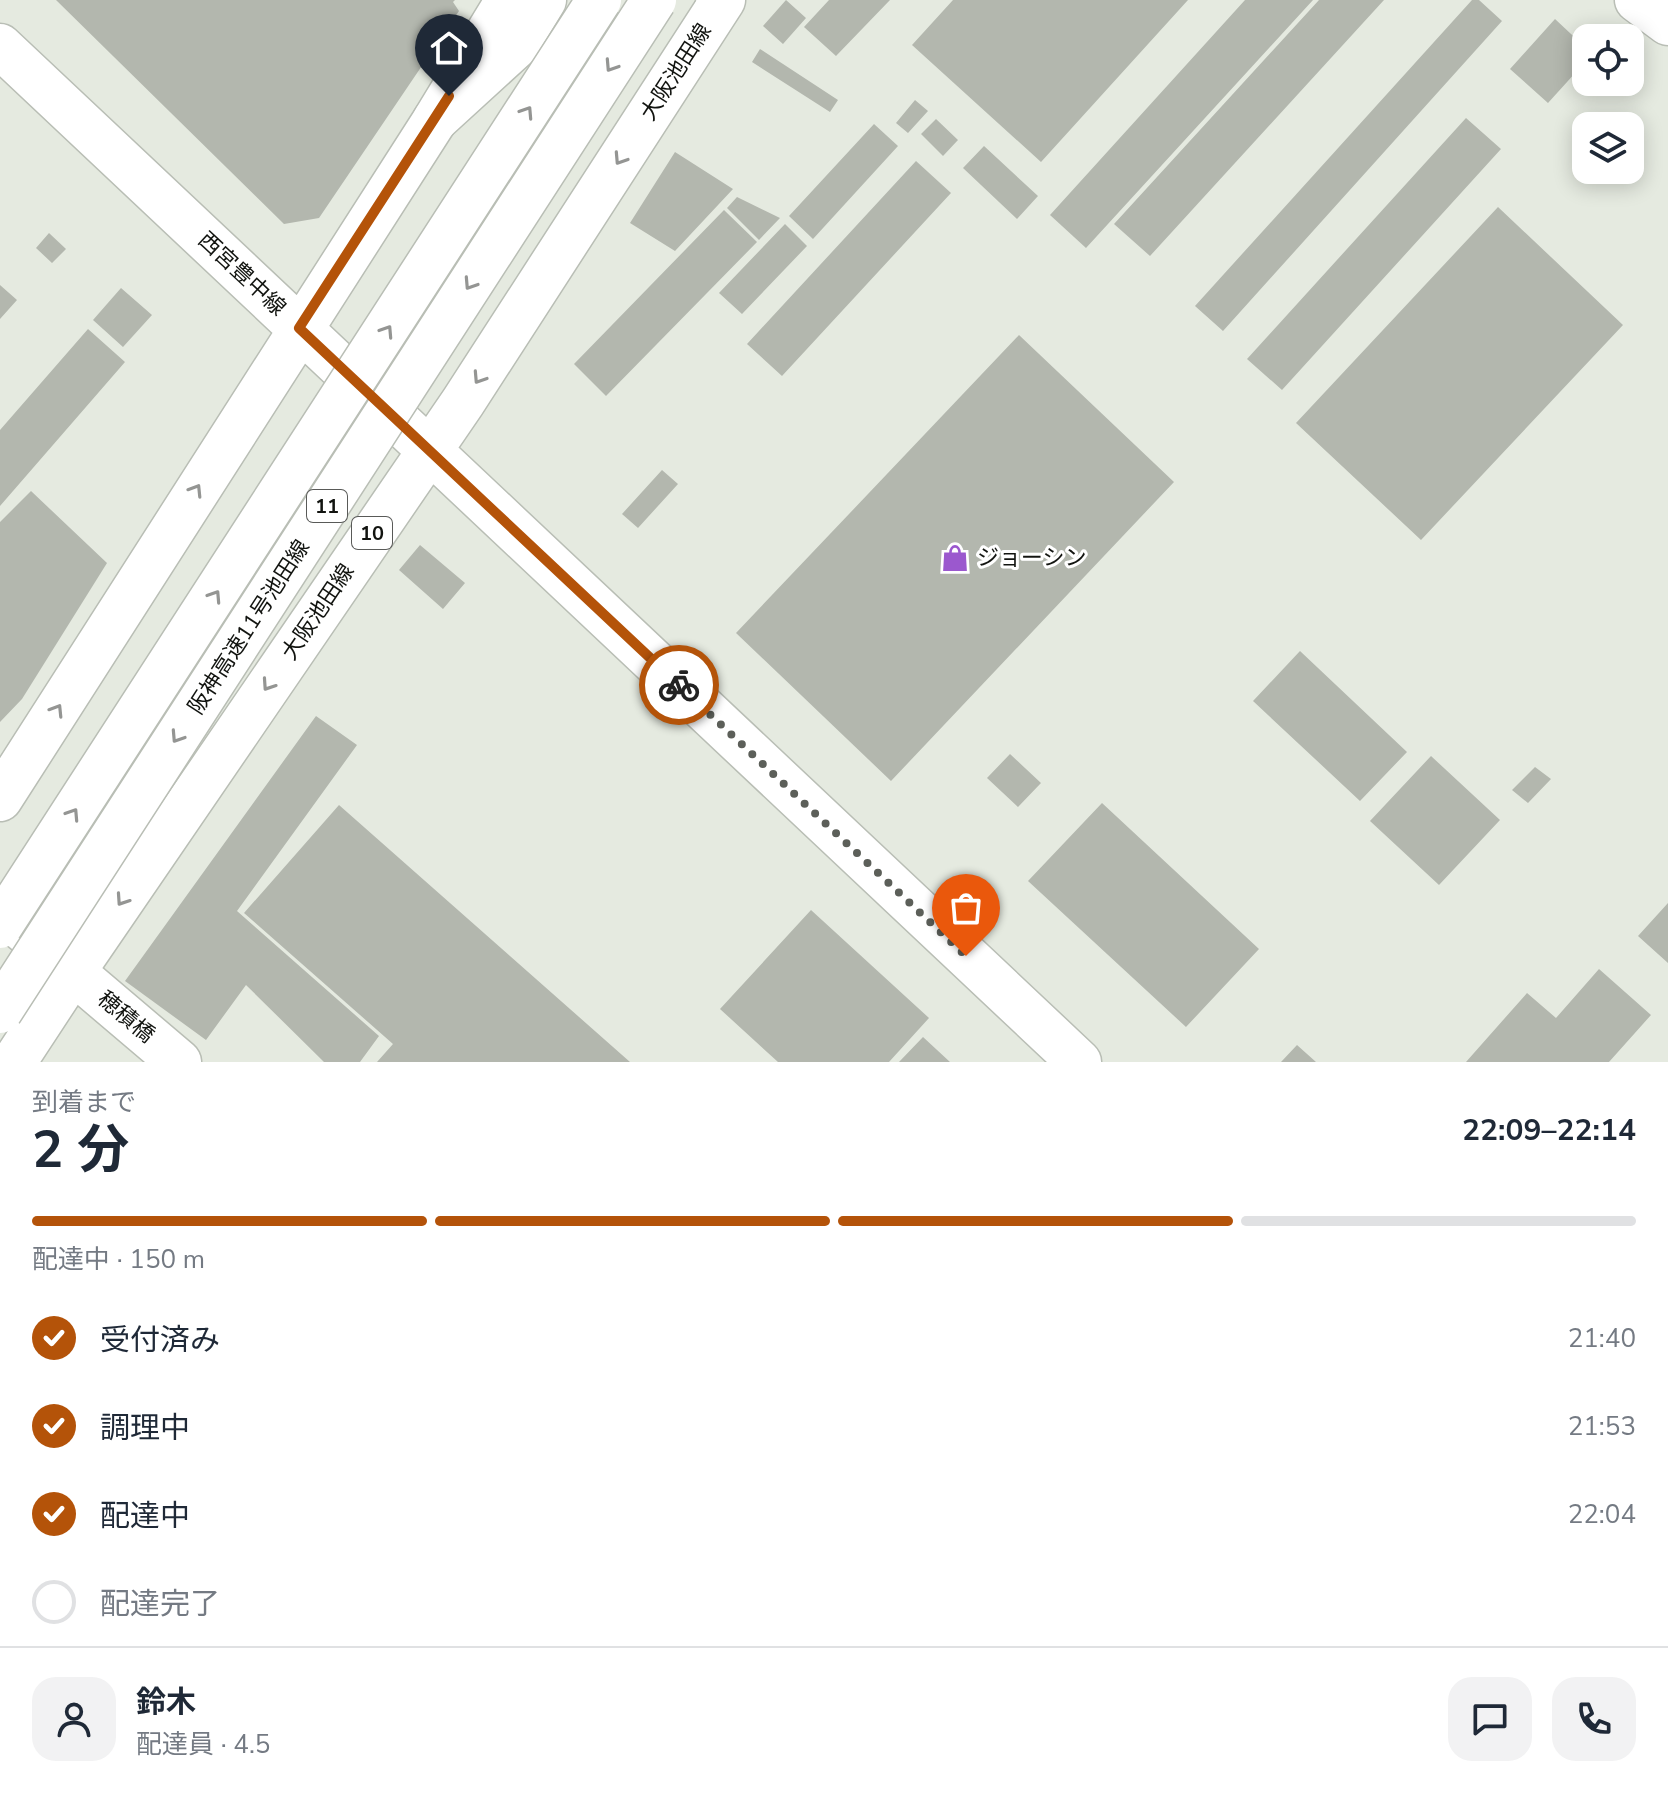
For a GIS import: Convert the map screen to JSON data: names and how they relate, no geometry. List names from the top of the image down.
{
  "streets": {
    "main road": [
      "大阪池田線",
      "西宮豊中線",
      "11",
      "10",
      "阪神高速11号池田線",
      "穂積橋"
    ]
  },
  "crossings": [
    ["大阪池田線", "西宮豊中線"],
    ["大阪池田線", "穂積橋"]
  ],
  "places": {
    "shop": ["ジョーシン"]
  },
  "page": {
    "heading": ["2 分", "到着まで", "22:09–22:14"],
    "panel": ["鈴木", "配達員 · 4.5"],
    "bar": "配達中 · 150 m",
    "list": [
      ["受付済み", "21:40"],
      ["調理中", "21:53"],
      ["配達中", "22:04"],
      "配達完了"
    ]
  }
}
